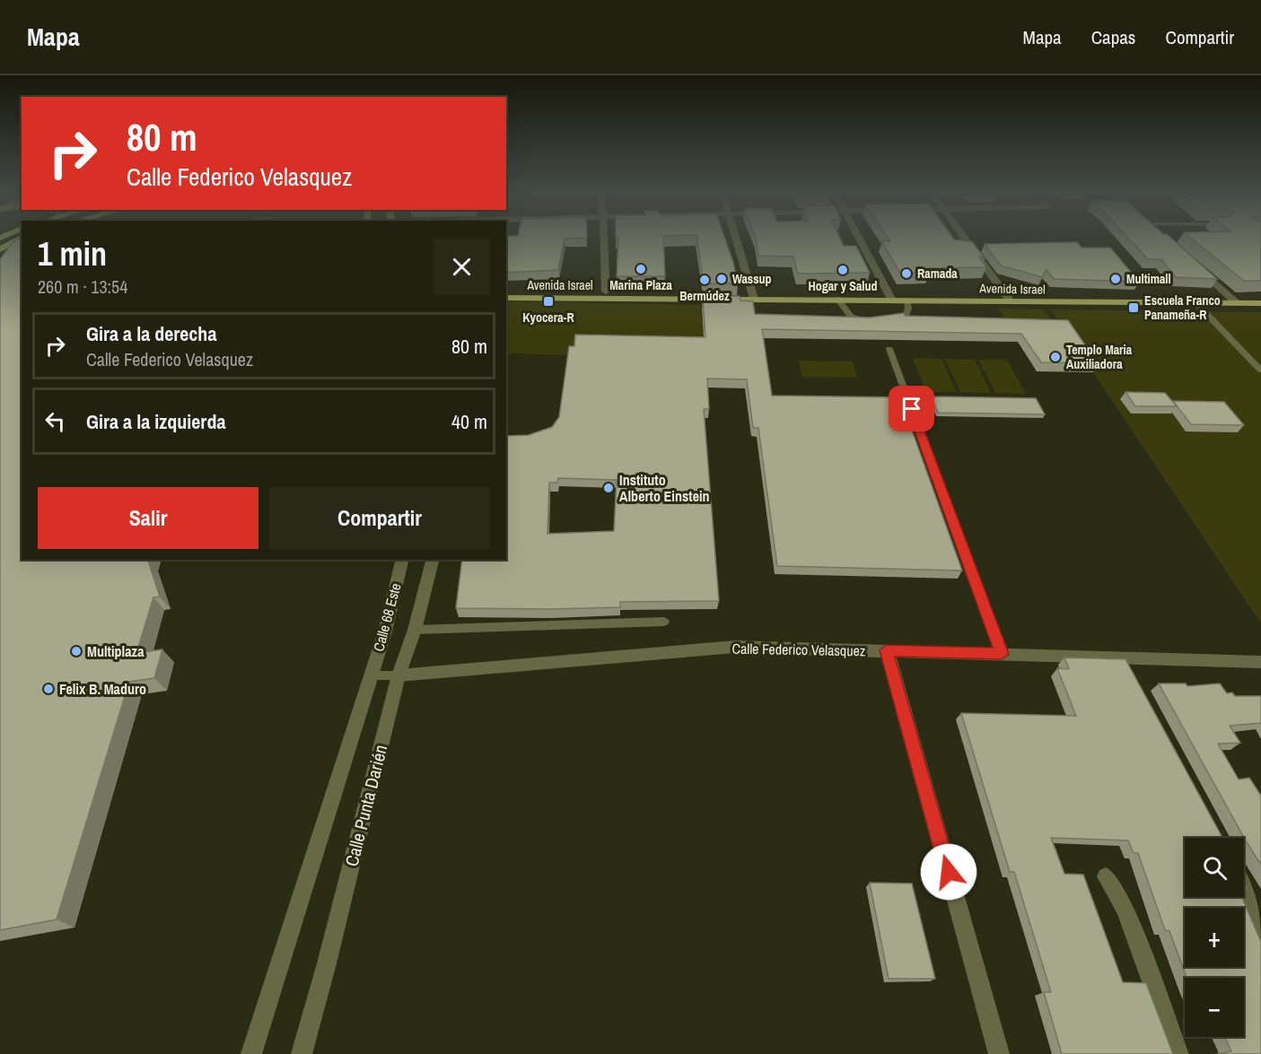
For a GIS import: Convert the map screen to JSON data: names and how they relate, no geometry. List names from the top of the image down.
{
  "streets": {
    "main road": ["Avenida Israel"],
    "street": ["Calle 68 Este", "Calle Federico Velasquez", "Calle Punta Darién"]
  },
  "crossings": [
    ["Calle 68 Este", "Calle Federico Velasquez"],
    ["Calle 68 Este", "Calle Punta Darién"],
    ["Calle Federico Velasquez", "Calle Punta Darién"]
  ],
  "places": {
    "other": [
      "Marina Plaza",
      "Hogar y Salud",
      "Ramada",
      "Wassup",
      "Multimall",
      "Bermúdez",
      "Templo Maria Auxiliadora",
      "Instituto Alberto Einstein",
      "Multiplaza",
      "Felix B. Maduro"
    ],
    "transit": ["Kyocera-R", "Escuela Franco Panameña-R"]
  },
  "page": {
    "header": "Mapa",
    "nav": ["Mapa", "Capas", "Compartir"],
    "turn": ["80 m", "Calle Federico Velasquez"],
    "heading": ["1 min", "260 m · 13:54"],
    "list": [
      {
        "name": "Gira a la derecha",
        "note": "Calle Federico Velasquez",
        "value": "80 m"
      },
      {
        "name": "Gira a la izquierda",
        "value": "40 m"
      }
    ],
    "buttons": ["Salir", "Compartir"],
    "map_buttons": ["+", "−"]
  }
}
